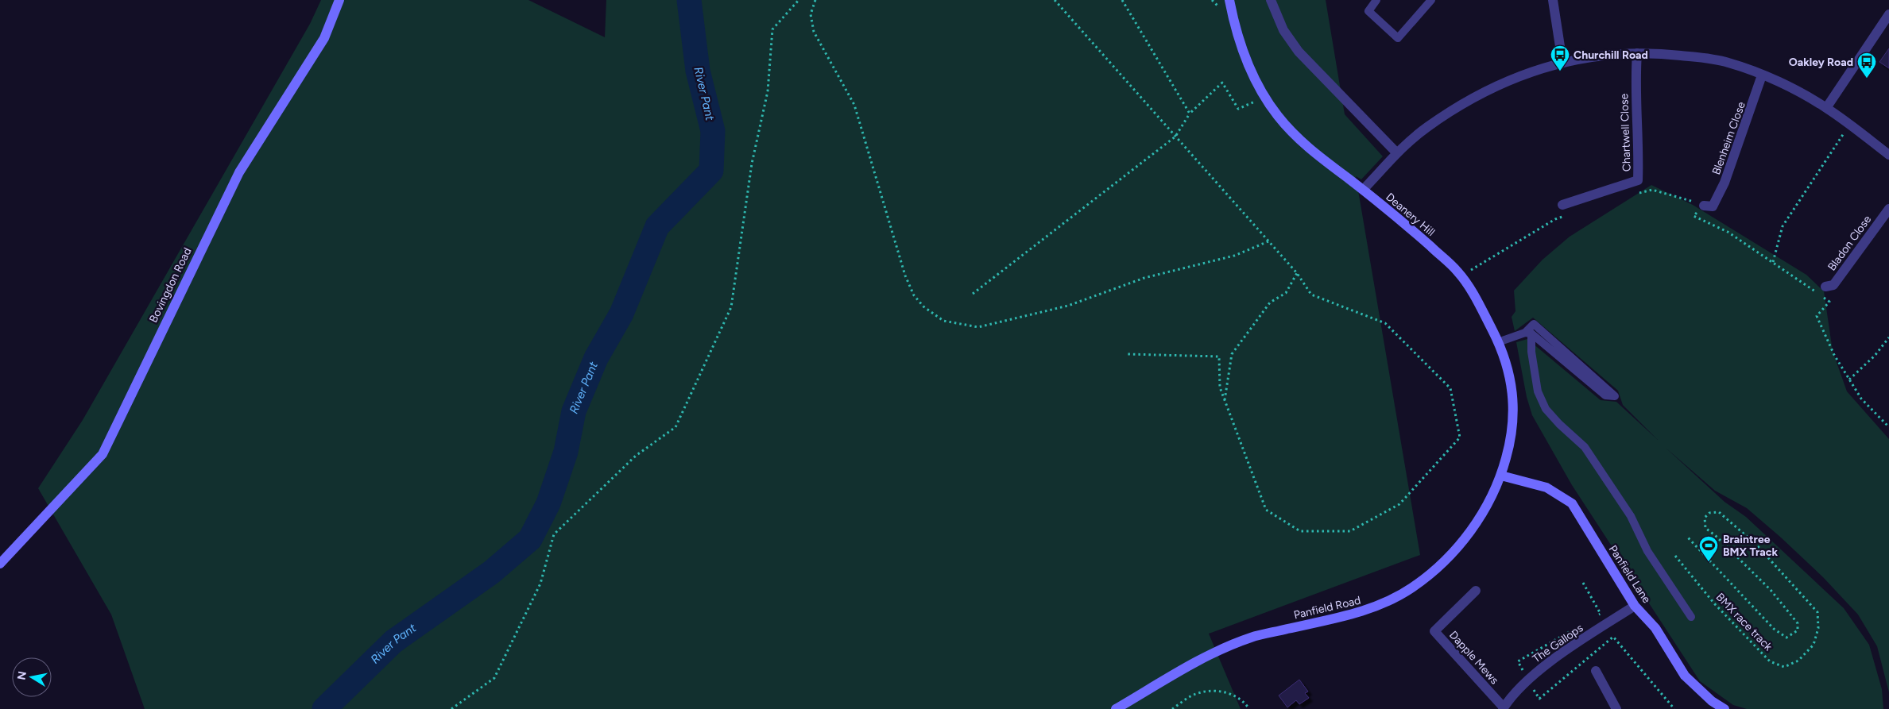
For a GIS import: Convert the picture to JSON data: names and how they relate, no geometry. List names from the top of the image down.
{
  "streets": {
    "main road": [
      "Deanery Hill",
      "Bovingdon Road",
      "Panfield Lane",
      "Panfield Road"
    ],
    "street": [
      "Chartwell Close",
      "Blenheim Close",
      "Bladon Close",
      "The Gallops",
      "Dapple Mews"
    ],
    "path": ["BMX race track"]
  },
  "crossings": [
    ["Deanery Hill", "Panfield Lane"],
    ["Deanery Hill", "Panfield Road"],
    ["Panfield Lane", "Panfield Road"],
    ["Panfield Lane", "The Gallops"],
    ["The Gallops", "Dapple Mews"]
  ],
  "water": ["River Pant"],
  "places": {
    "bus stop": ["Churchill Road", "Oakley Road"],
    "sports": ["Braintree BMX Track"]
  },
  "north": "left"
}
